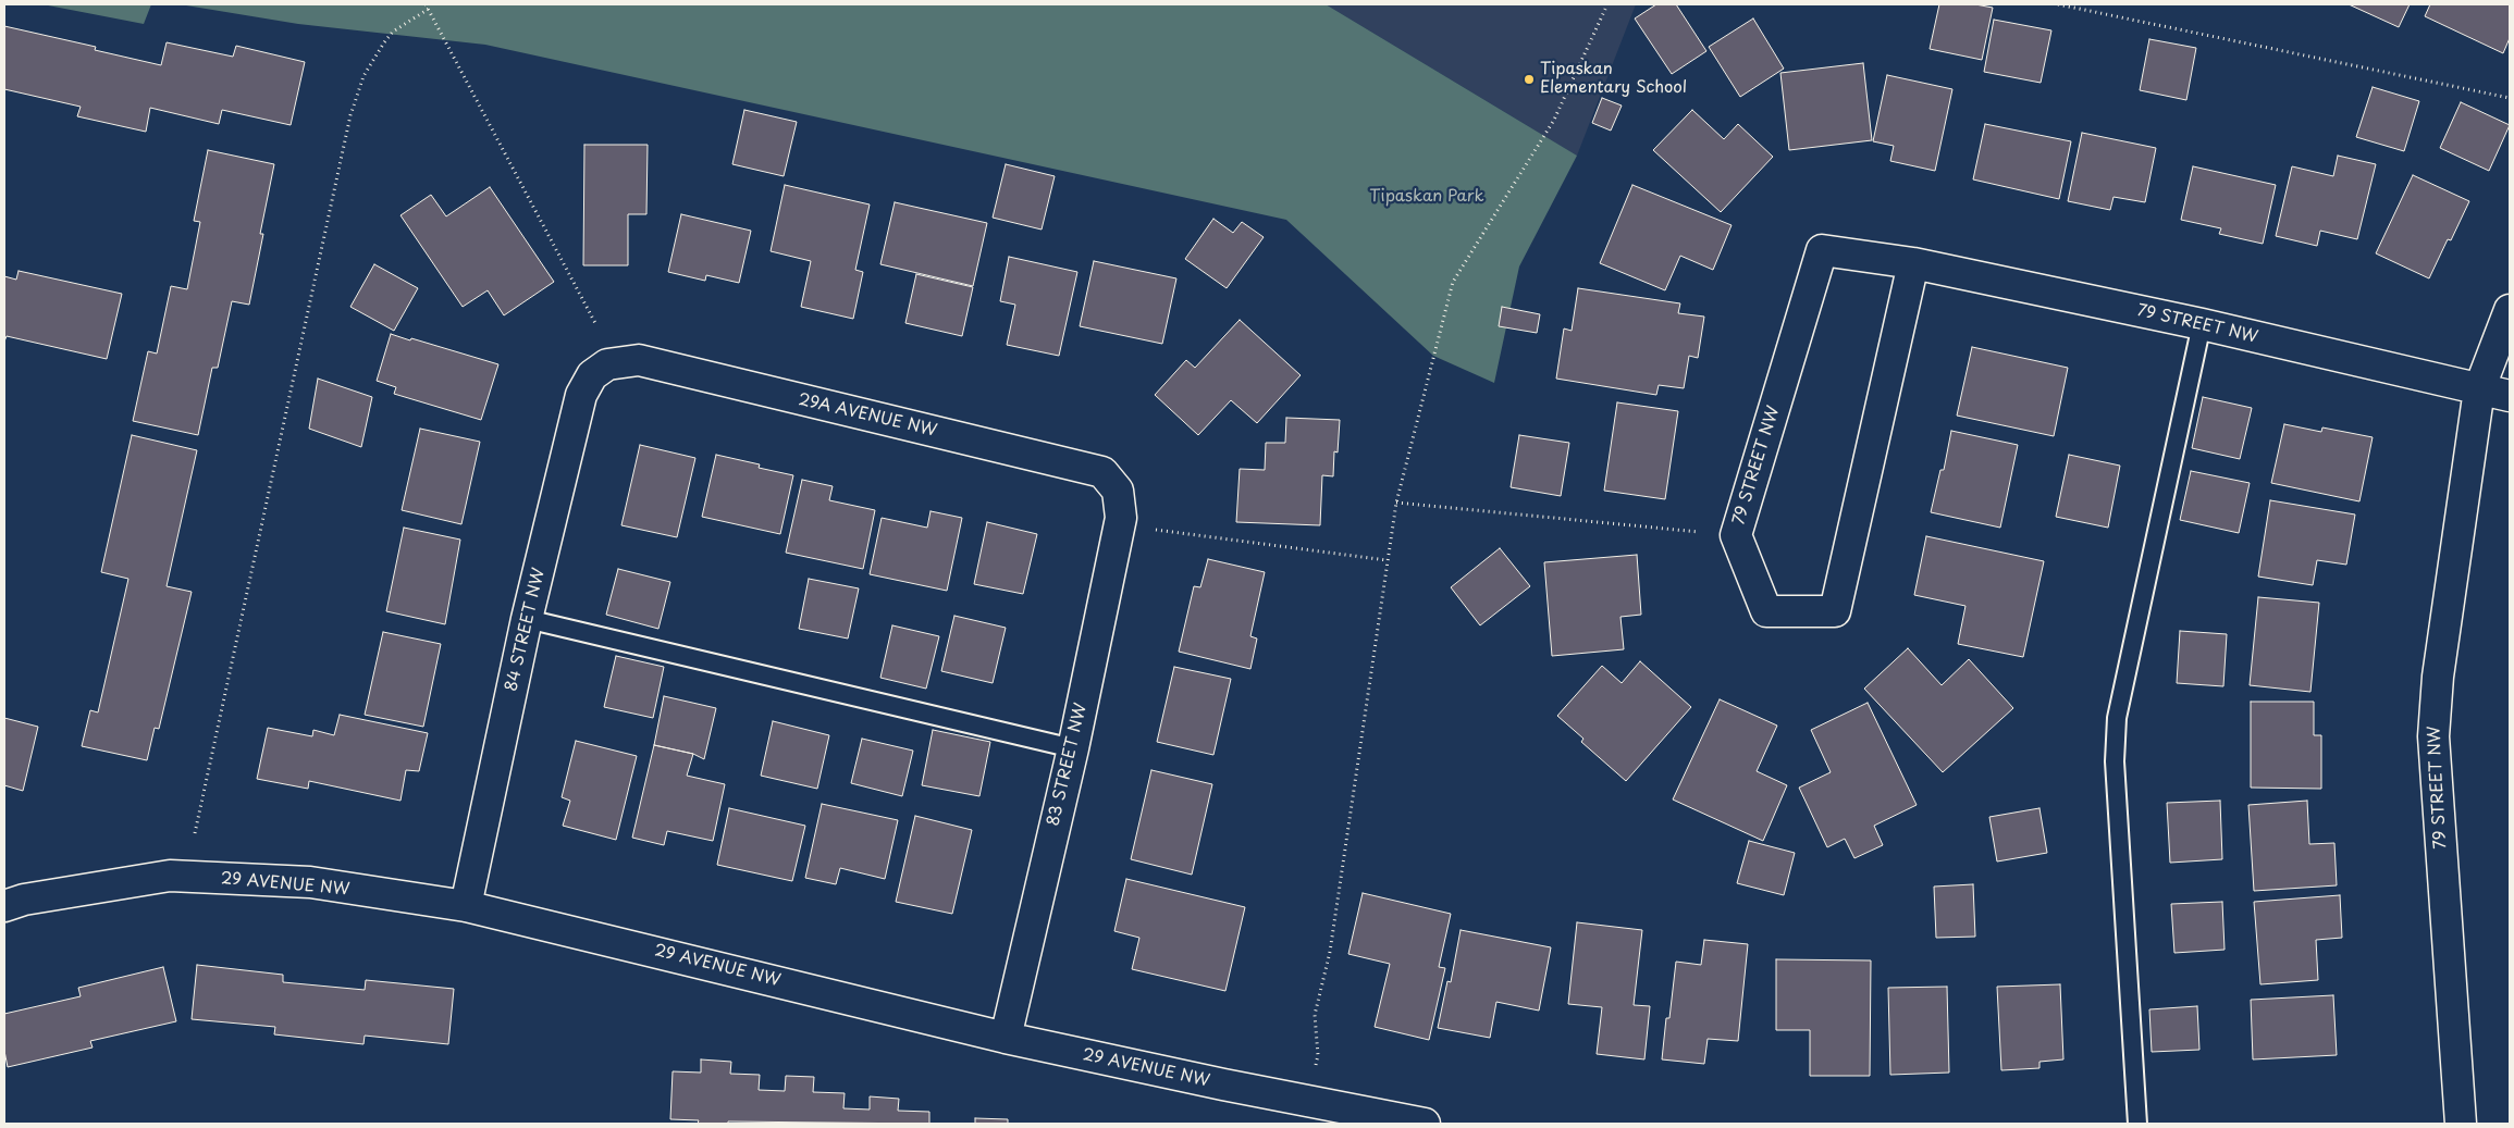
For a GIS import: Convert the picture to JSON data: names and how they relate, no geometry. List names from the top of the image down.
{
  "streets": {
    "street": [
      "79 STREET NW",
      "29A AVENUE NW",
      "84 STREET NW",
      "83 STREET NW",
      "29 AVENUE NW"
    ]
  },
  "crossings": [
    ["29A AVENUE NW", "84 STREET NW"],
    ["29A AVENUE NW", "83 STREET NW"],
    ["84 STREET NW", "29 AVENUE NW"],
    ["83 STREET NW", "29 AVENUE NW"]
  ],
  "parks": ["Tipaskan Park"],
  "places": ["Tipaskan Elementary School"]
}
